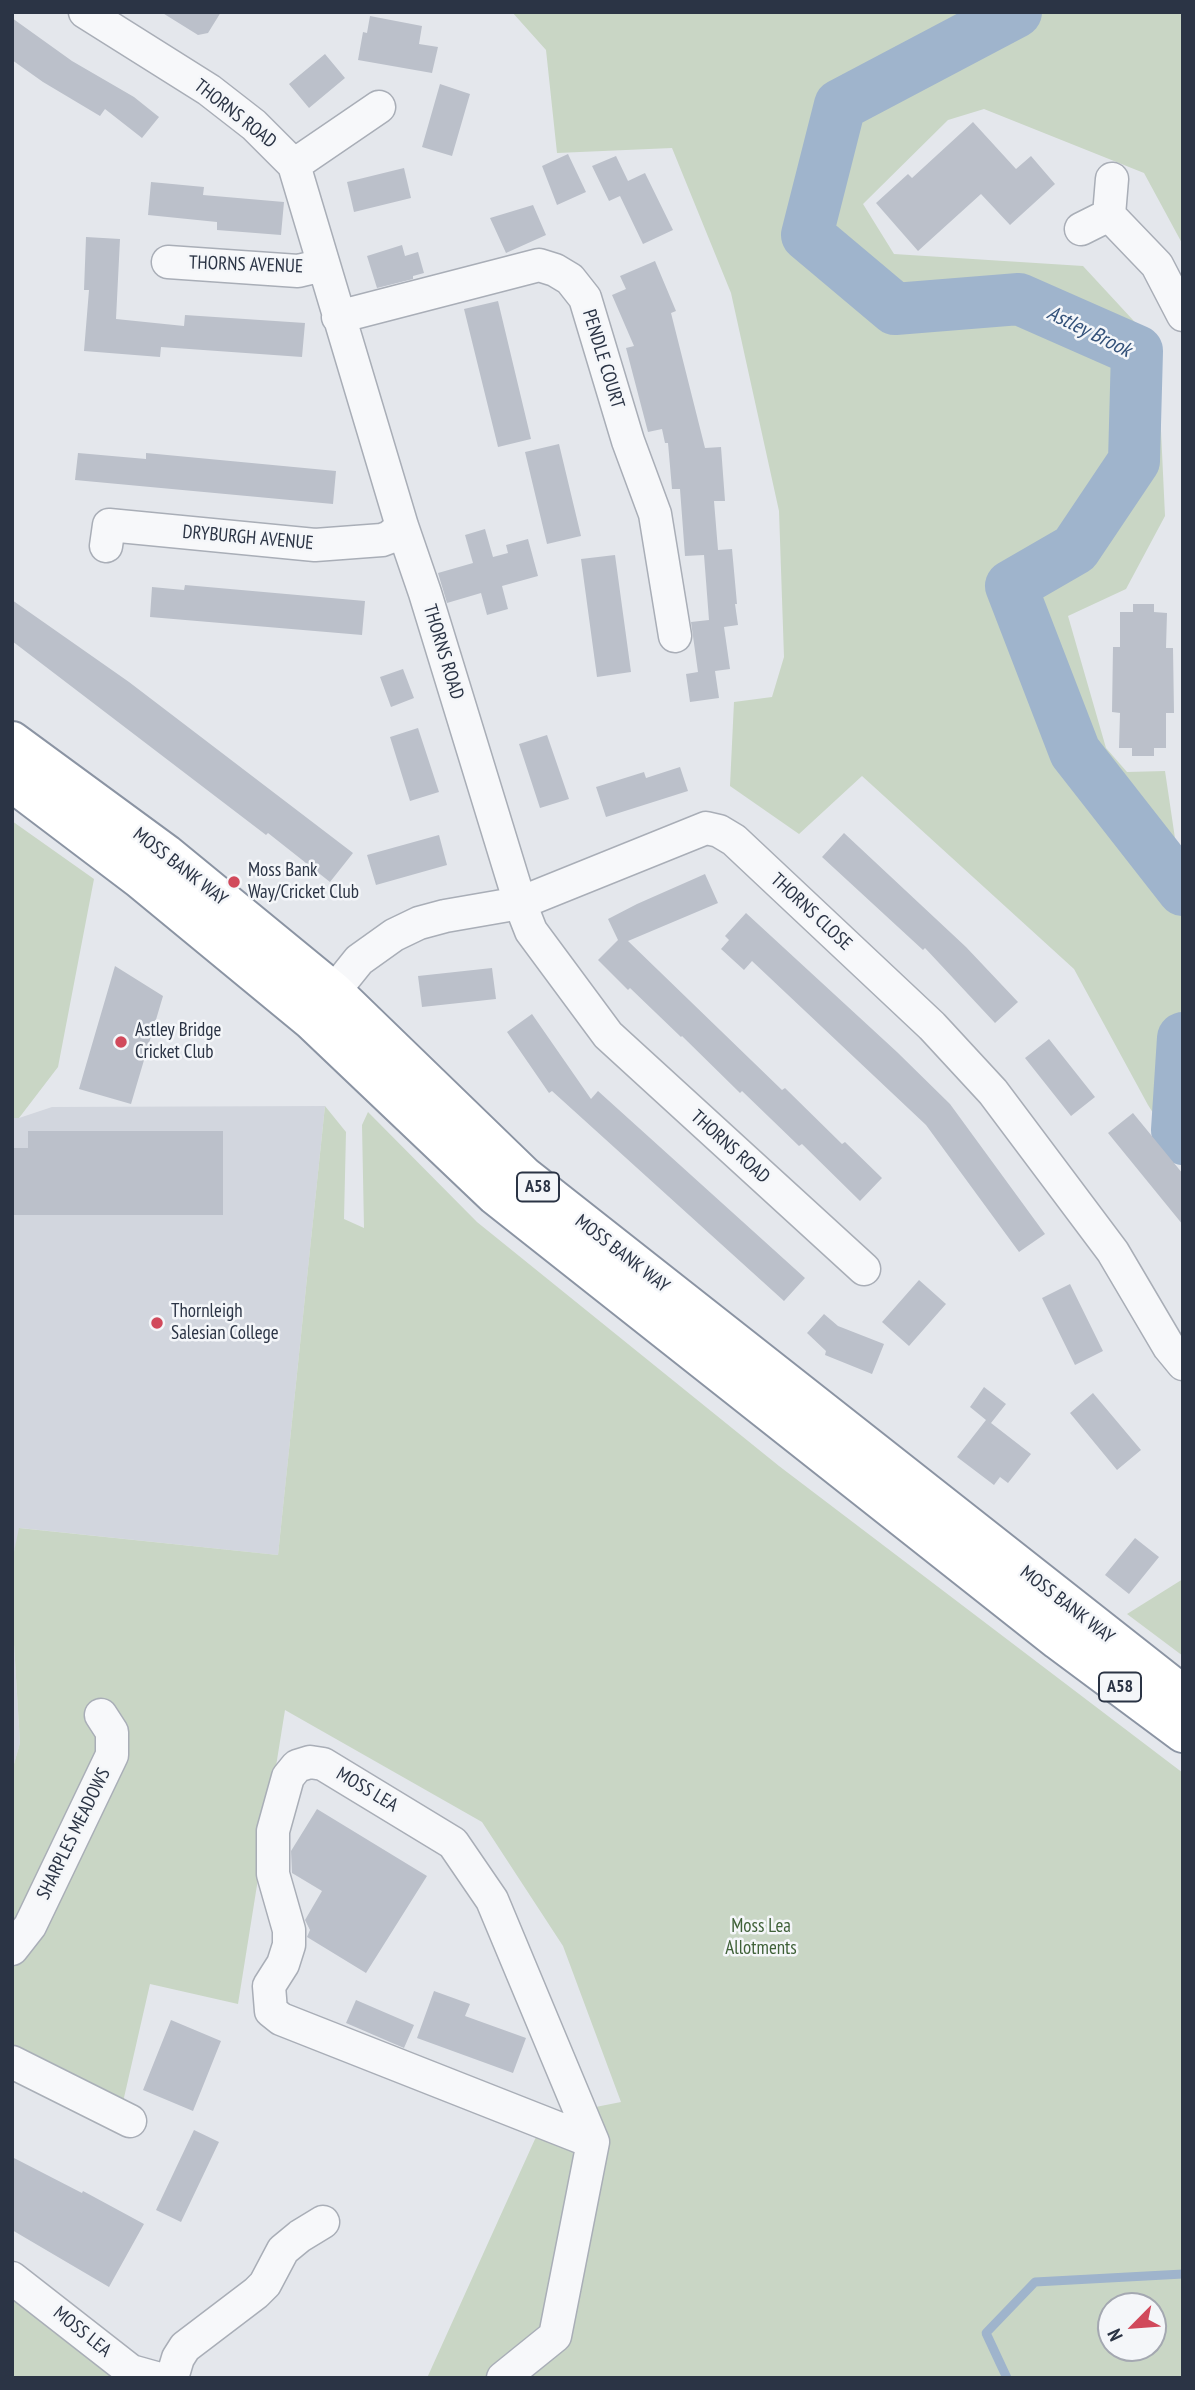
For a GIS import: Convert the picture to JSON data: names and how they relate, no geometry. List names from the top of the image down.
{
  "streets": {
    "highway": ["MOSS BANK WAY", "A58"],
    "street": [
      "THORNS ROAD",
      "THORNS AVENUE",
      "PENDLE COURT",
      "DRYBURGH AVENUE",
      "THORNS CLOSE",
      "MOSS LEA",
      "SHARPLES MEADOWS"
    ]
  },
  "crossings": [
    ["THORNS ROAD", "THORNS AVENUE"],
    ["THORNS ROAD", "PENDLE COURT"],
    ["THORNS ROAD", "DRYBURGH AVENUE"],
    ["THORNS ROAD", "THORNS CLOSE"],
    ["MOSS BANK WAY", "THORNS CLOSE"]
  ],
  "water": ["Astley Brook"],
  "parks": ["Moss Lea Allotments"],
  "places": ["Moss Bank Way/Cricket Club", "Astley Bridge Cricket Club", "Thornleigh Salesian College"],
  "north": "bottom left"
}
